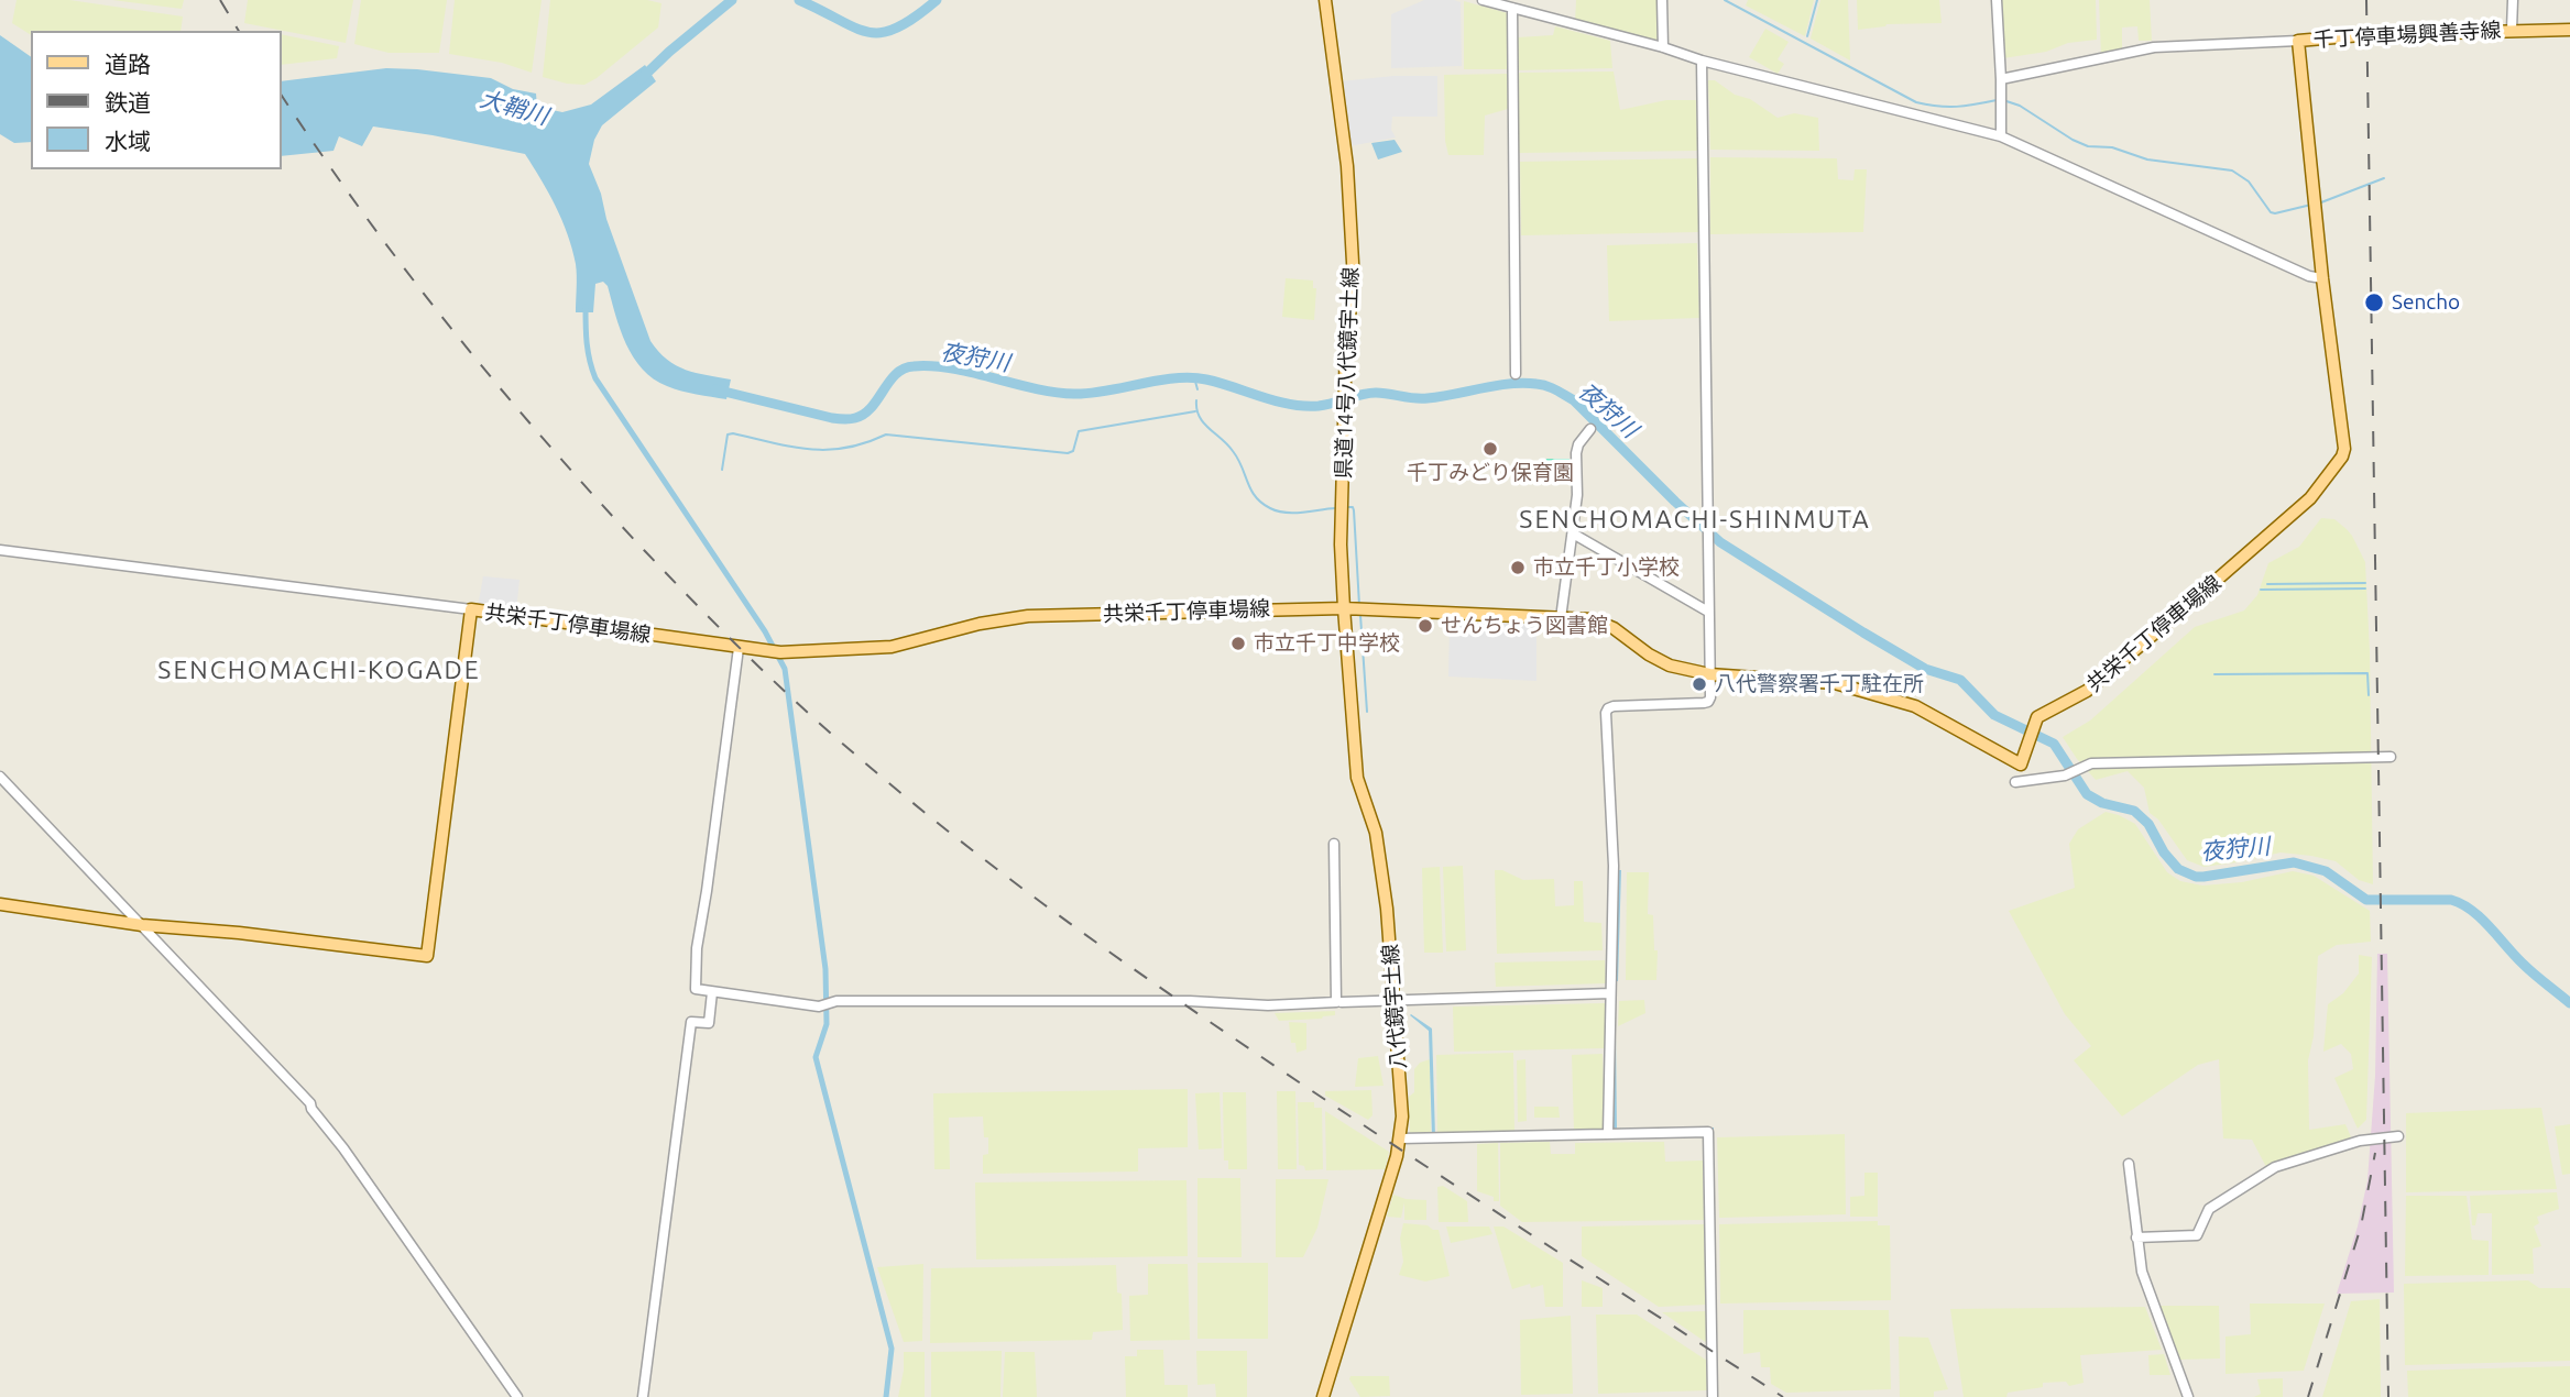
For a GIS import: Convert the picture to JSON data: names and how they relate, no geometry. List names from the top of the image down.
{
  "streets": {
    "main road": [
      "千丁停車場興善寺線",
      "県道14号八代鏡宇土線",
      "共栄千丁停車場線",
      "八代鏡宇土線"
    ]
  },
  "crossings": [
    ["千丁停車場興善寺線", "共栄千丁停車場線"],
    ["県道14号八代鏡宇土線", "共栄千丁停車場線"],
    ["県道14号八代鏡宇土線", "八代鏡宇土線"],
    ["共栄千丁停車場線", "八代鏡宇土線"]
  ],
  "districts": ["SENCHOMACHI-SHINMUTA", "SENCHOMACHI-KOGADE"],
  "water": ["大鞘川", "夜狩川"],
  "places": [
    "Sencho",
    "千丁みどり保育園",
    "市立千丁小学校",
    "せんちょう図書館",
    "市立千丁中学校",
    "八代警察署千丁駐在所"
  ],
  "legend": ["道路", "鉄道", "水域"]
}
